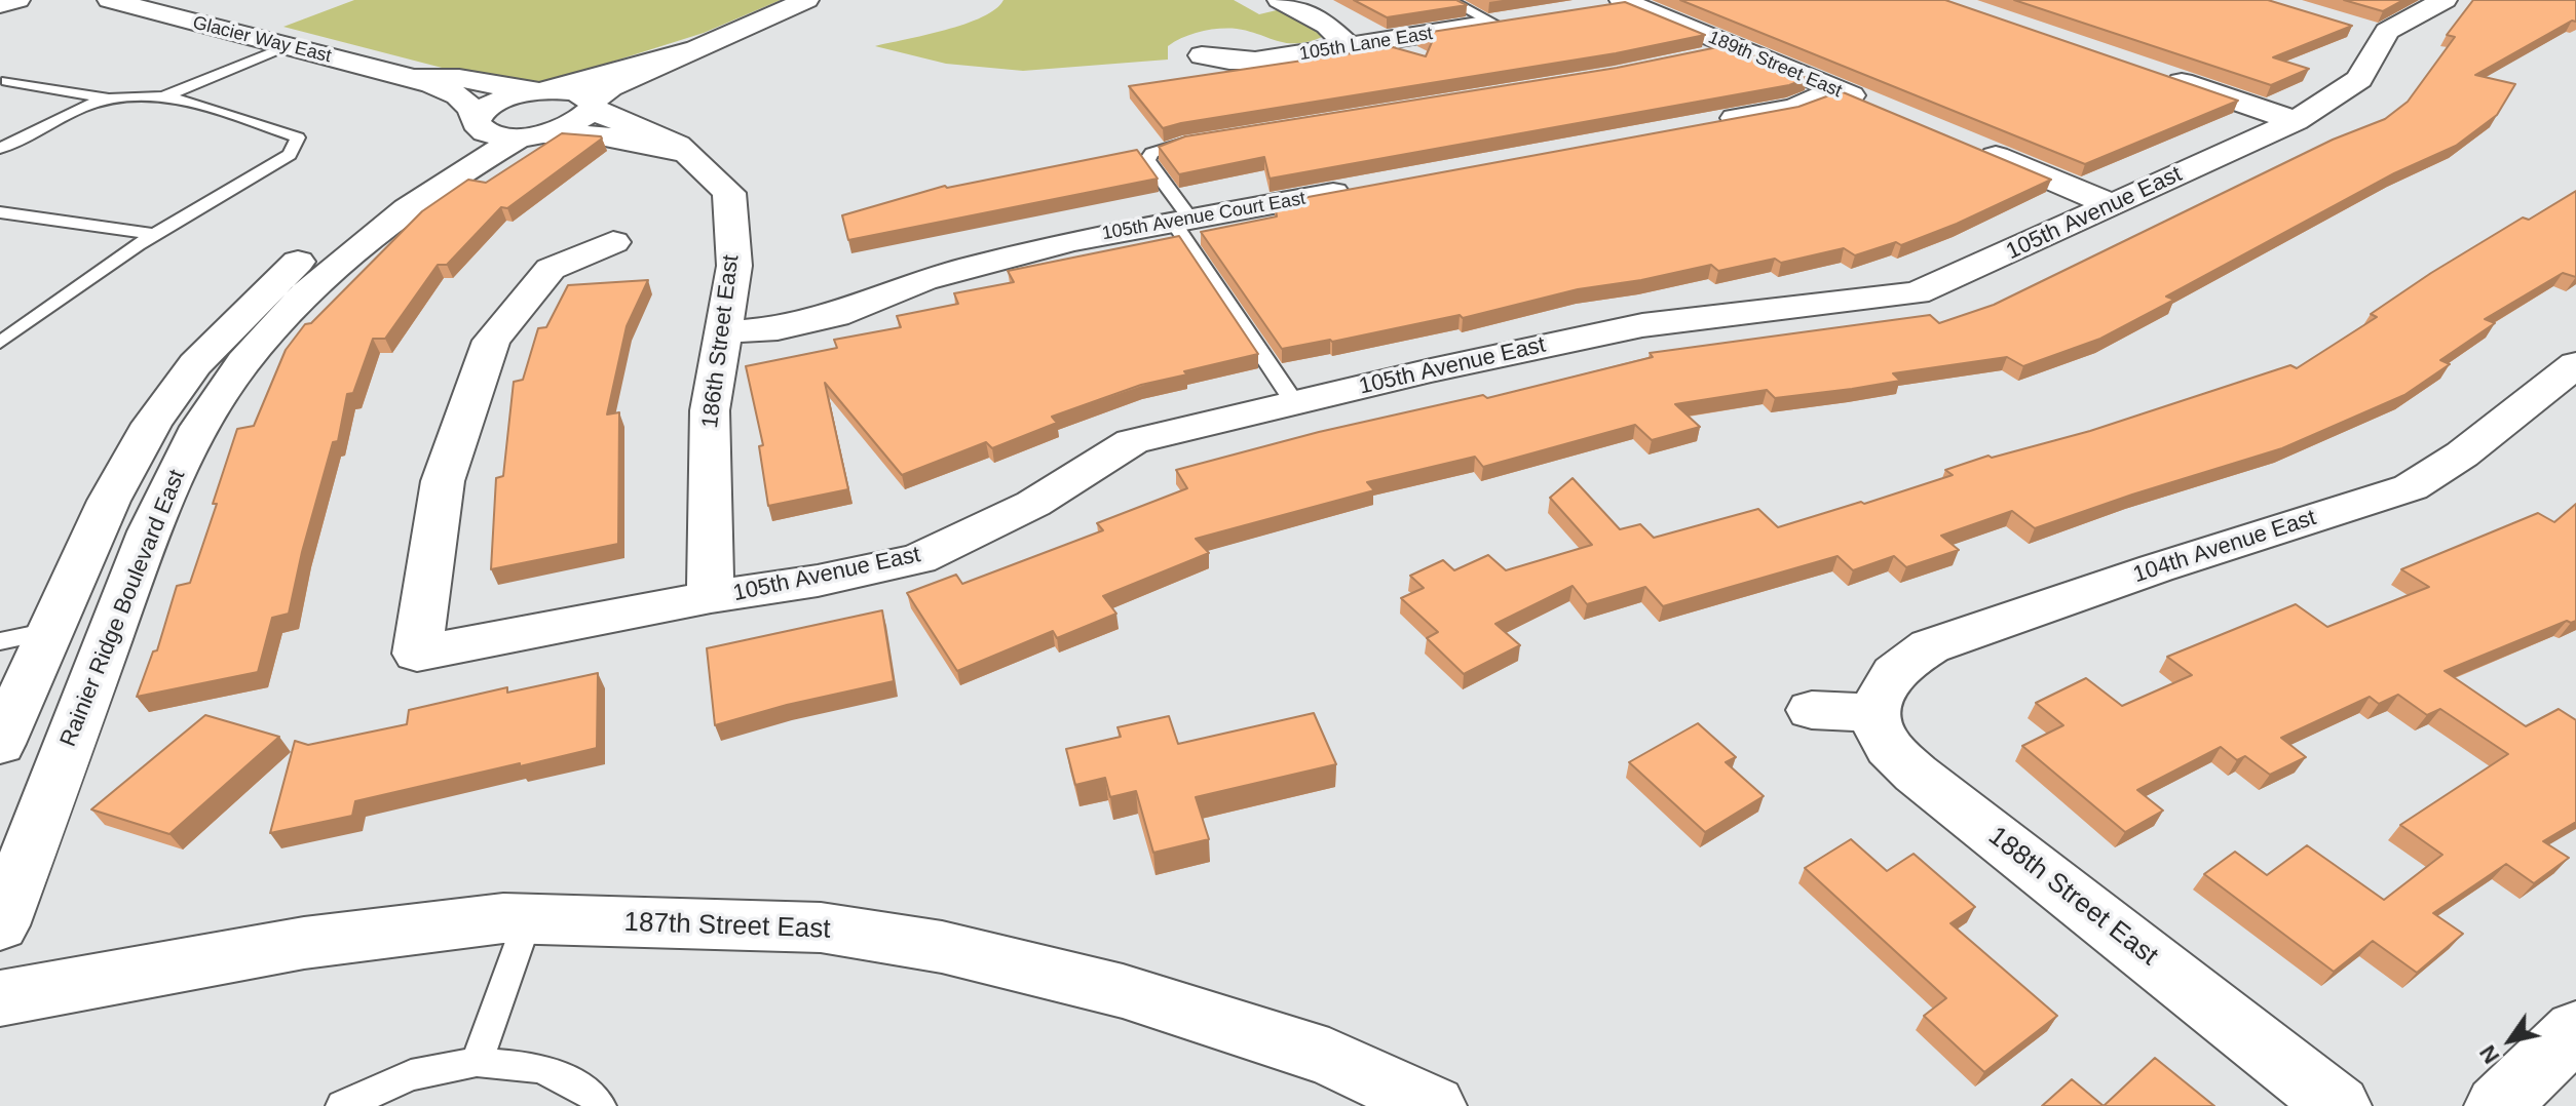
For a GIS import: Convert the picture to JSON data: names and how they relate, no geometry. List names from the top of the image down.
{
  "streets": {
    "street": [
      "Glacier Way East",
      "105th Lane East",
      "189th Street East",
      "105th Avenue East",
      "105th Avenue Court East",
      "186th Street East",
      "104th Avenue East",
      "Rainier Ridge Boulevard East",
      "188th Street East",
      "187th Street East"
    ]
  },
  "crossings": [
    ["Glacier Way East", "186th Street East"],
    ["Glacier Way East", "Rainier Ridge Boulevard East"],
    ["105th Avenue East", "186th Street East"],
    ["105th Avenue Court East", "186th Street East"],
    ["186th Street East", "Rainier Ridge Boulevard East"],
    ["104th Avenue East", "188th Street East"]
  ],
  "north": "bottom left"
}
